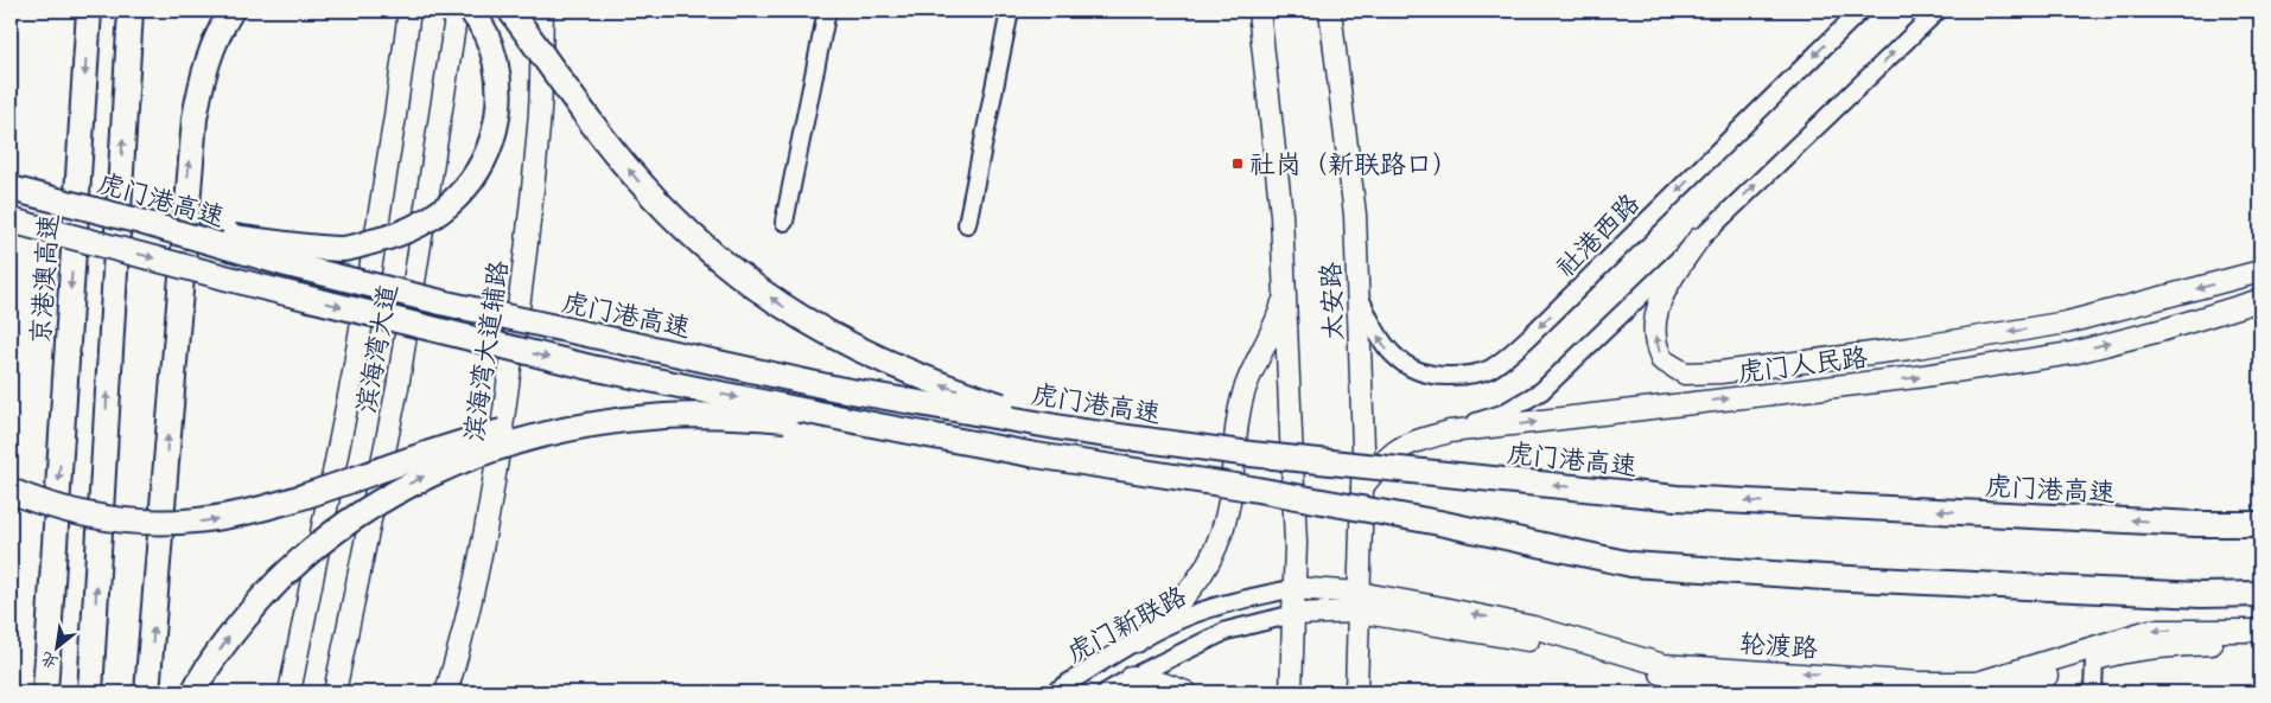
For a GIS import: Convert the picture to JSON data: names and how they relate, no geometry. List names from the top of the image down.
{
  "streets": {
    "highway": ["虎门港高速", "京港澳高速"],
    "main road": [
      "太安路",
      "滨海湾大道",
      "滨海湾大道辅路",
      "虎门人民路",
      "轮渡路"
    ],
    "street": ["社港西路", "虎门新联路"]
  },
  "crossings": [
    ["社港西路", "太安路"],
    ["太安路", "虎门人民路"],
    ["太安路", "虎门新联路"],
    ["太安路", "轮渡路"],
    ["虎门新联路", "轮渡路"]
  ],
  "places": {
    "transit": ["社岗（新联路口）"]
  },
  "north": "bottom left"
}
